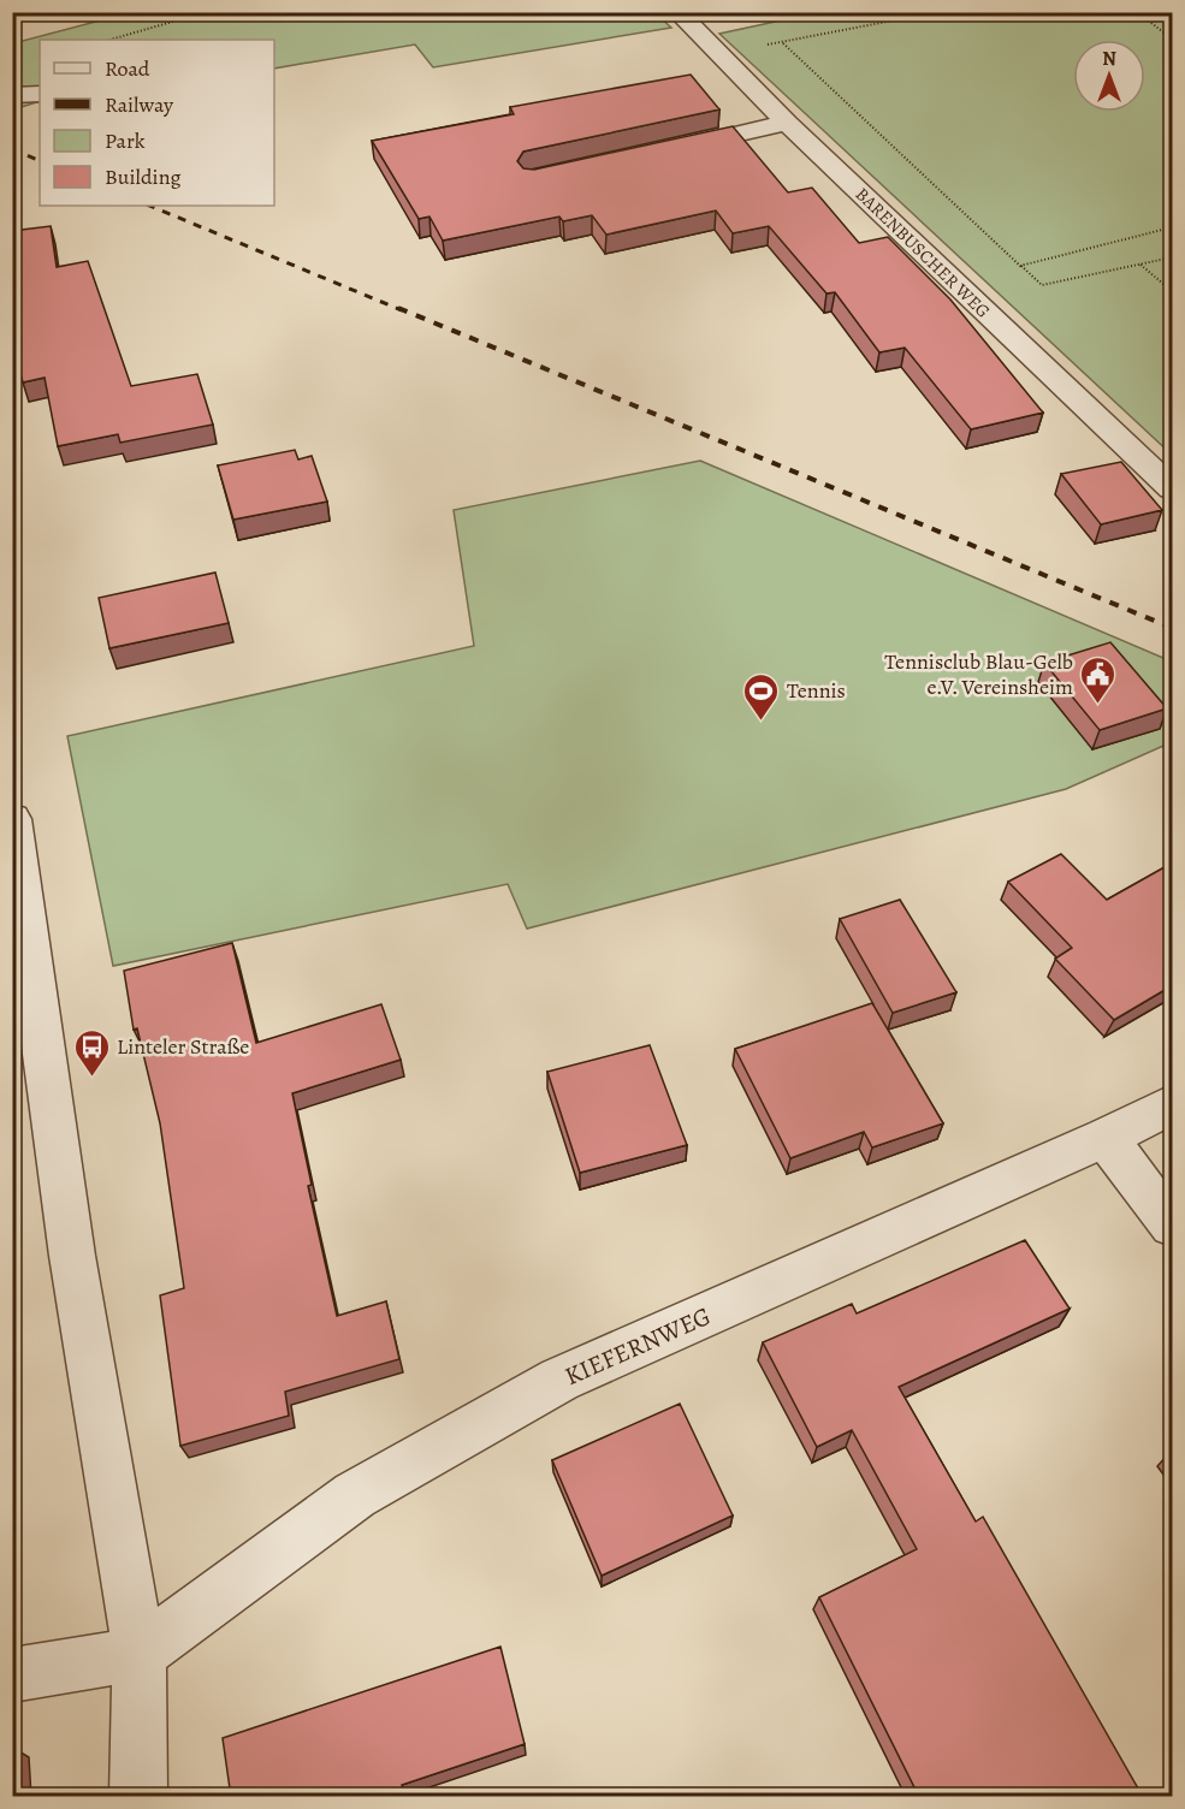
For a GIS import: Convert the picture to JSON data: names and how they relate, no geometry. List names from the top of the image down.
{
  "streets": {
    "street": ["BARENBUSCHER WEG", "KIEFERNWEG"]
  },
  "places": {
    "public building": ["Tennisclub Blau-Gelb e.V. Vereinsheim"],
    "sports": ["Tennis"],
    "bus stop": ["Linteler Straße"]
  },
  "legend": [
    "Road",
    "Railway",
    "Park",
    "Building"
  ],
  "north": "top"
}
